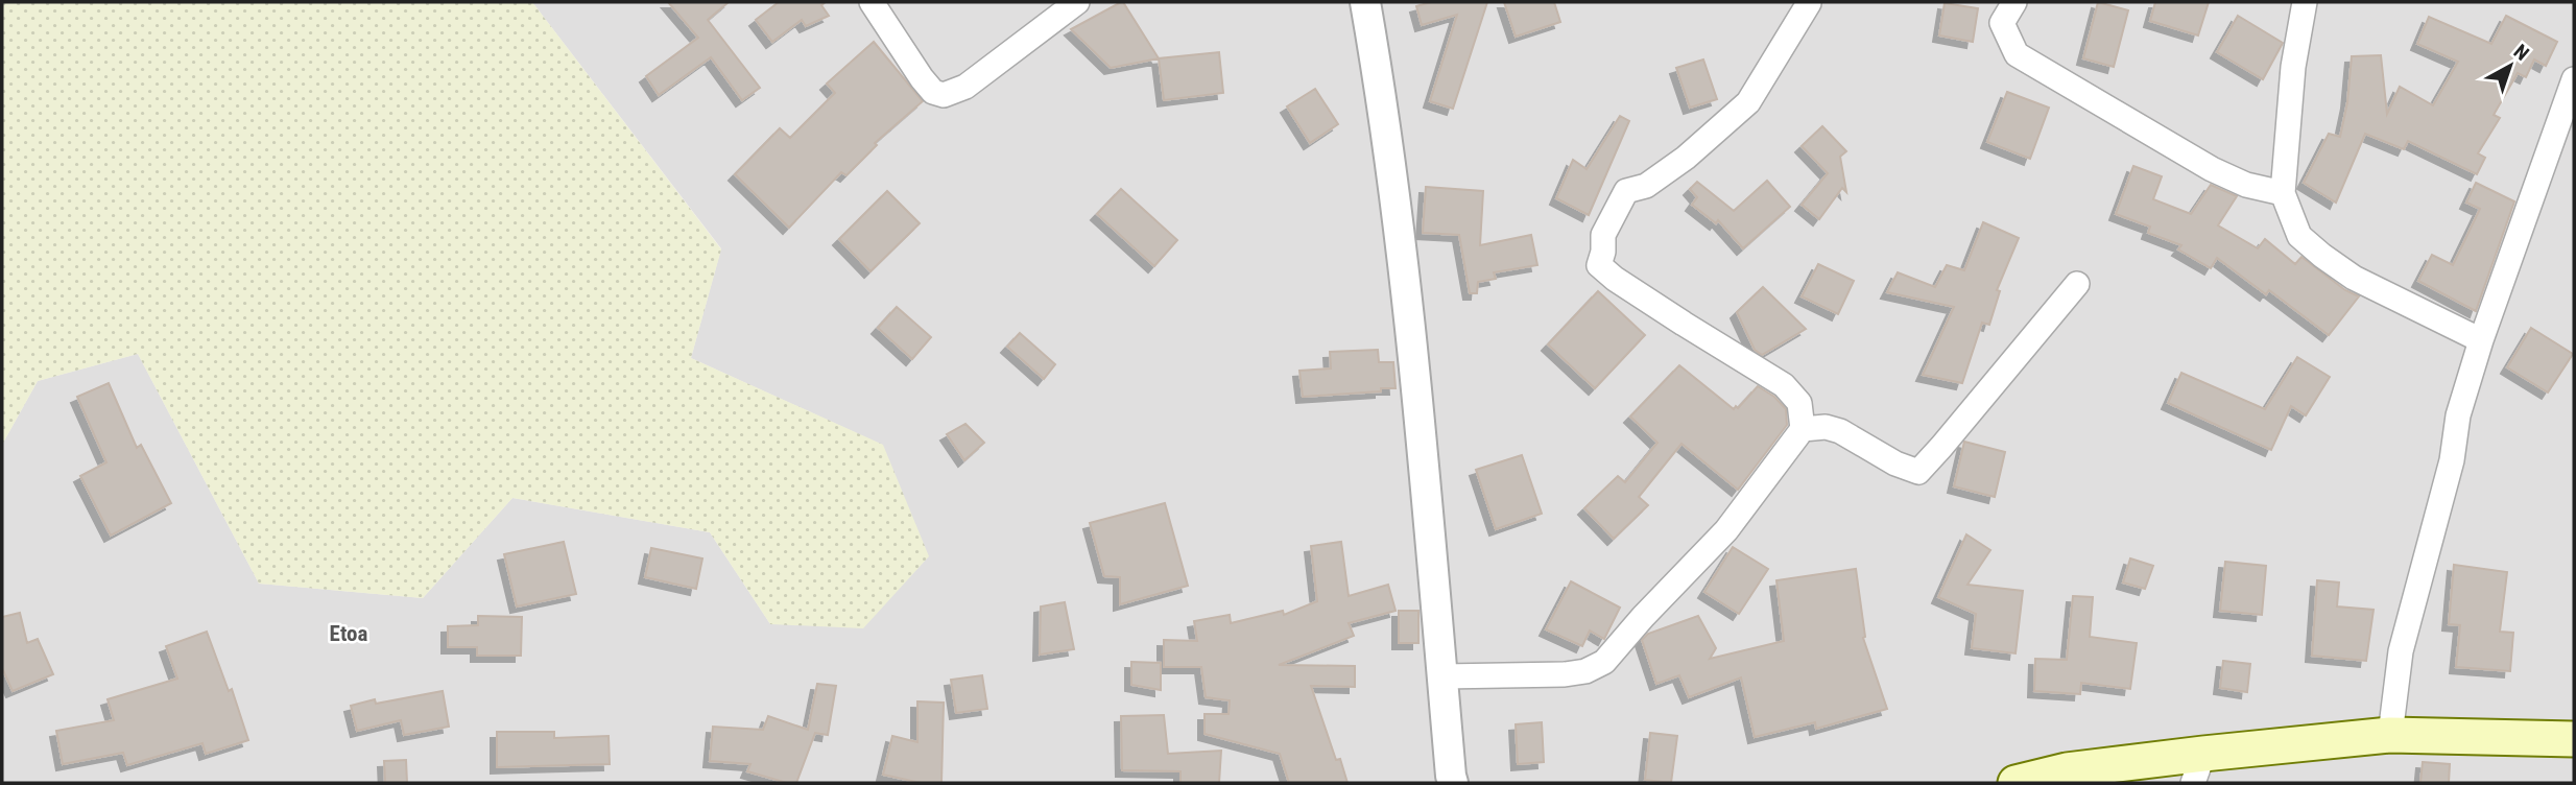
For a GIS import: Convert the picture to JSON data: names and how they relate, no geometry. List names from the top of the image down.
{
  "districts": ["Etoa"],
  "north": "top right"
}
